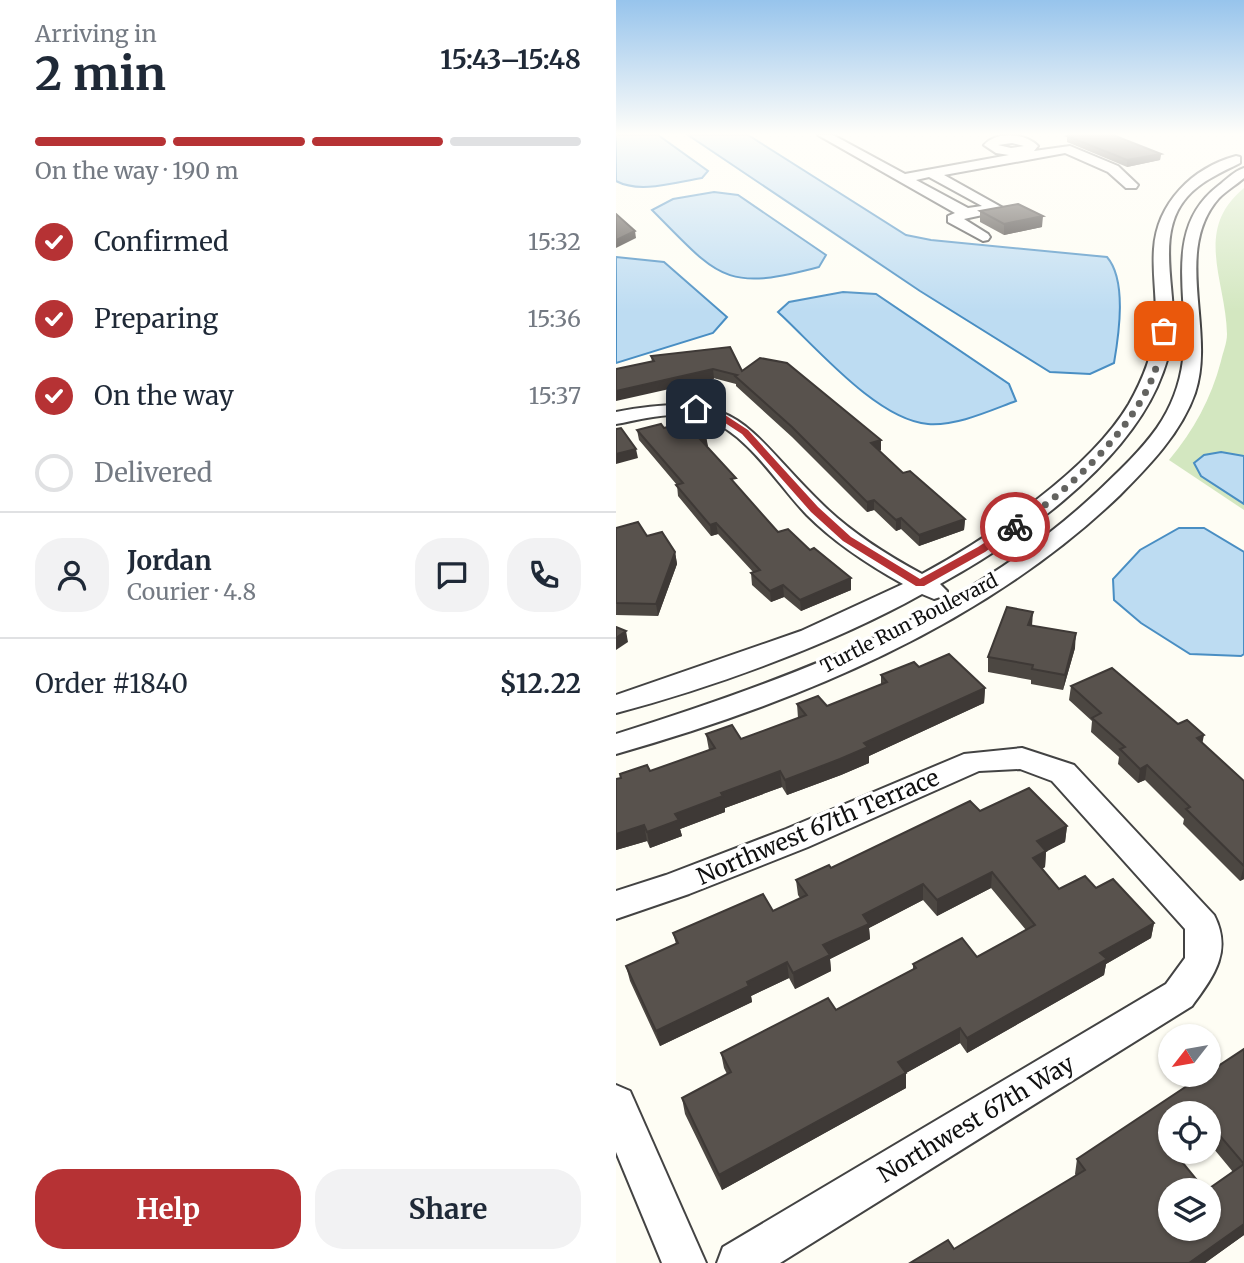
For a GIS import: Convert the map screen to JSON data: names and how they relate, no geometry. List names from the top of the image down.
{
  "streets": {
    "street": ["Turtle Run Boulevard", "Northwest 67th Terrace", "Northwest 67th Way"]
  },
  "crossings": [
    ["Northwest 67th Terrace", "Northwest 67th Way"]
  ],
  "north": "bottom left",
  "page": {
    "heading": ["2 min", "Arriving in", "15:43–15:48"],
    "panel": [
      "Jordan",
      "Courier · 4.8",
      "Order #1840",
      "$12.22"
    ],
    "bar": "On the way · 190 m",
    "list": [
      ["Confirmed", "15:32"],
      ["Preparing", "15:36"],
      ["On the way", "15:37"],
      "Delivered"
    ],
    "buttons": ["Help", "Share"]
  }
}
